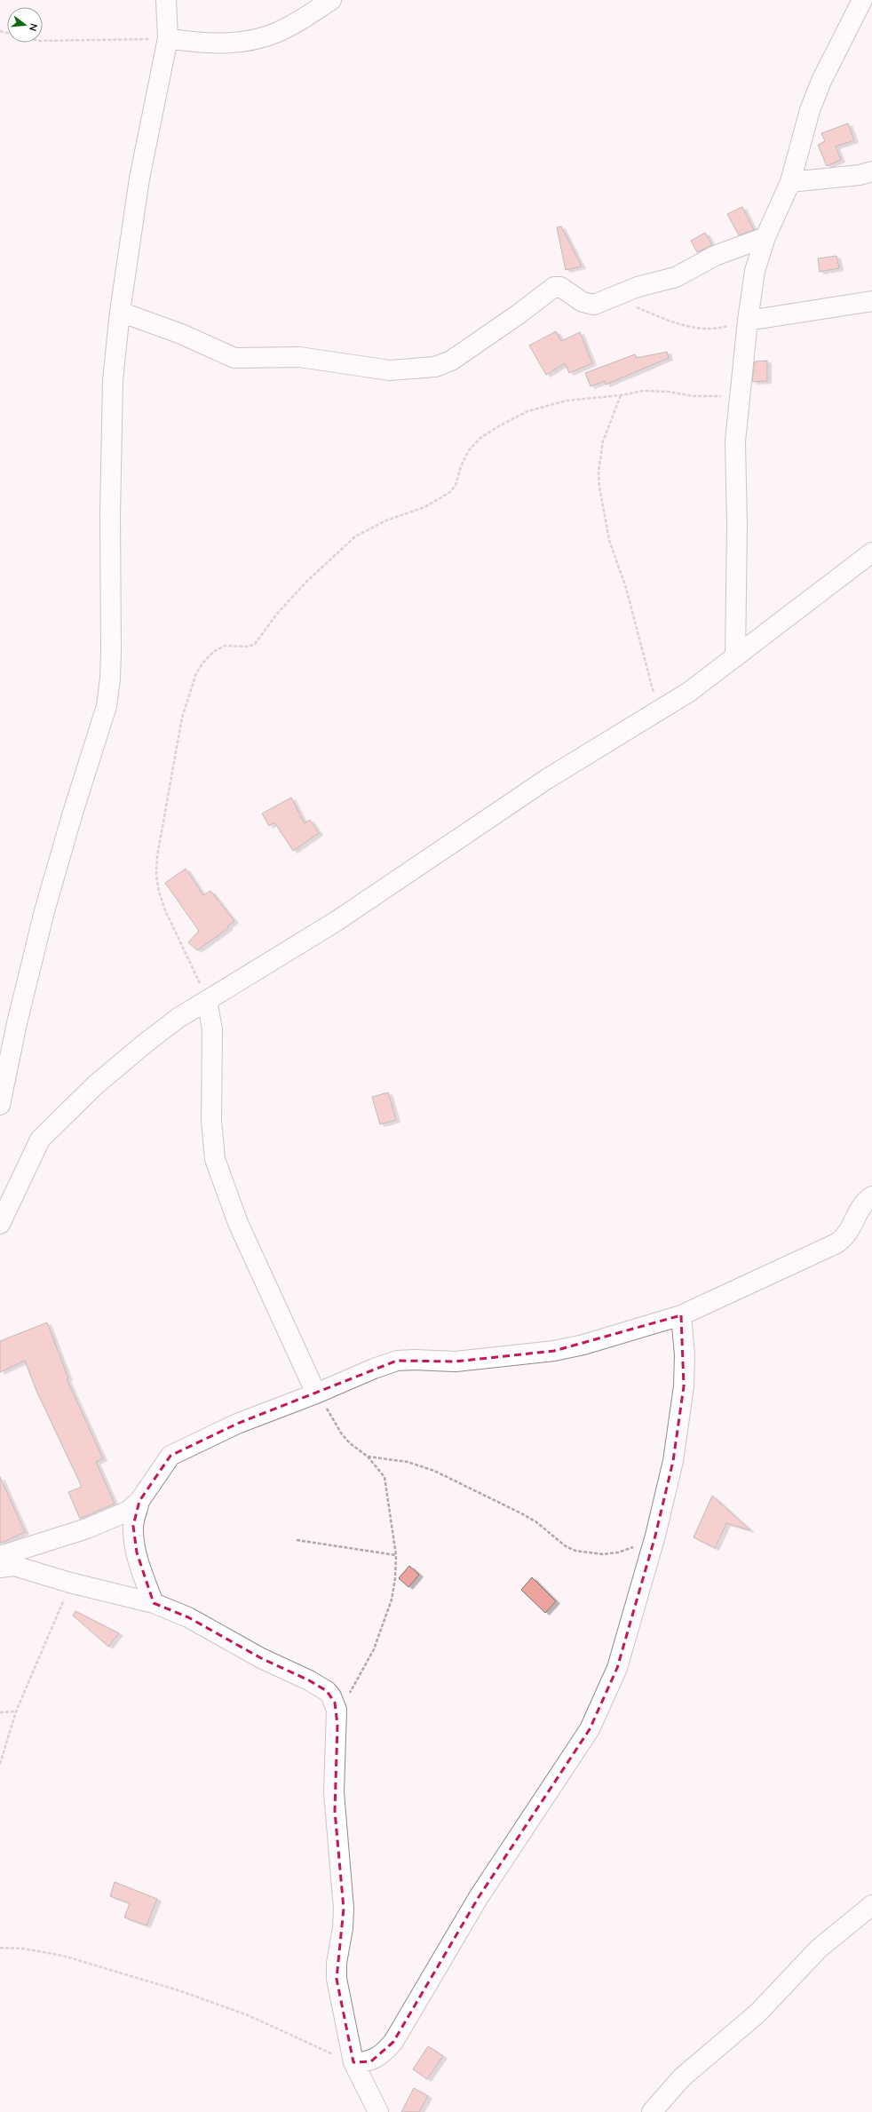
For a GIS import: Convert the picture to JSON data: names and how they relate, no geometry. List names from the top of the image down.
{
  "north": "right"
}
